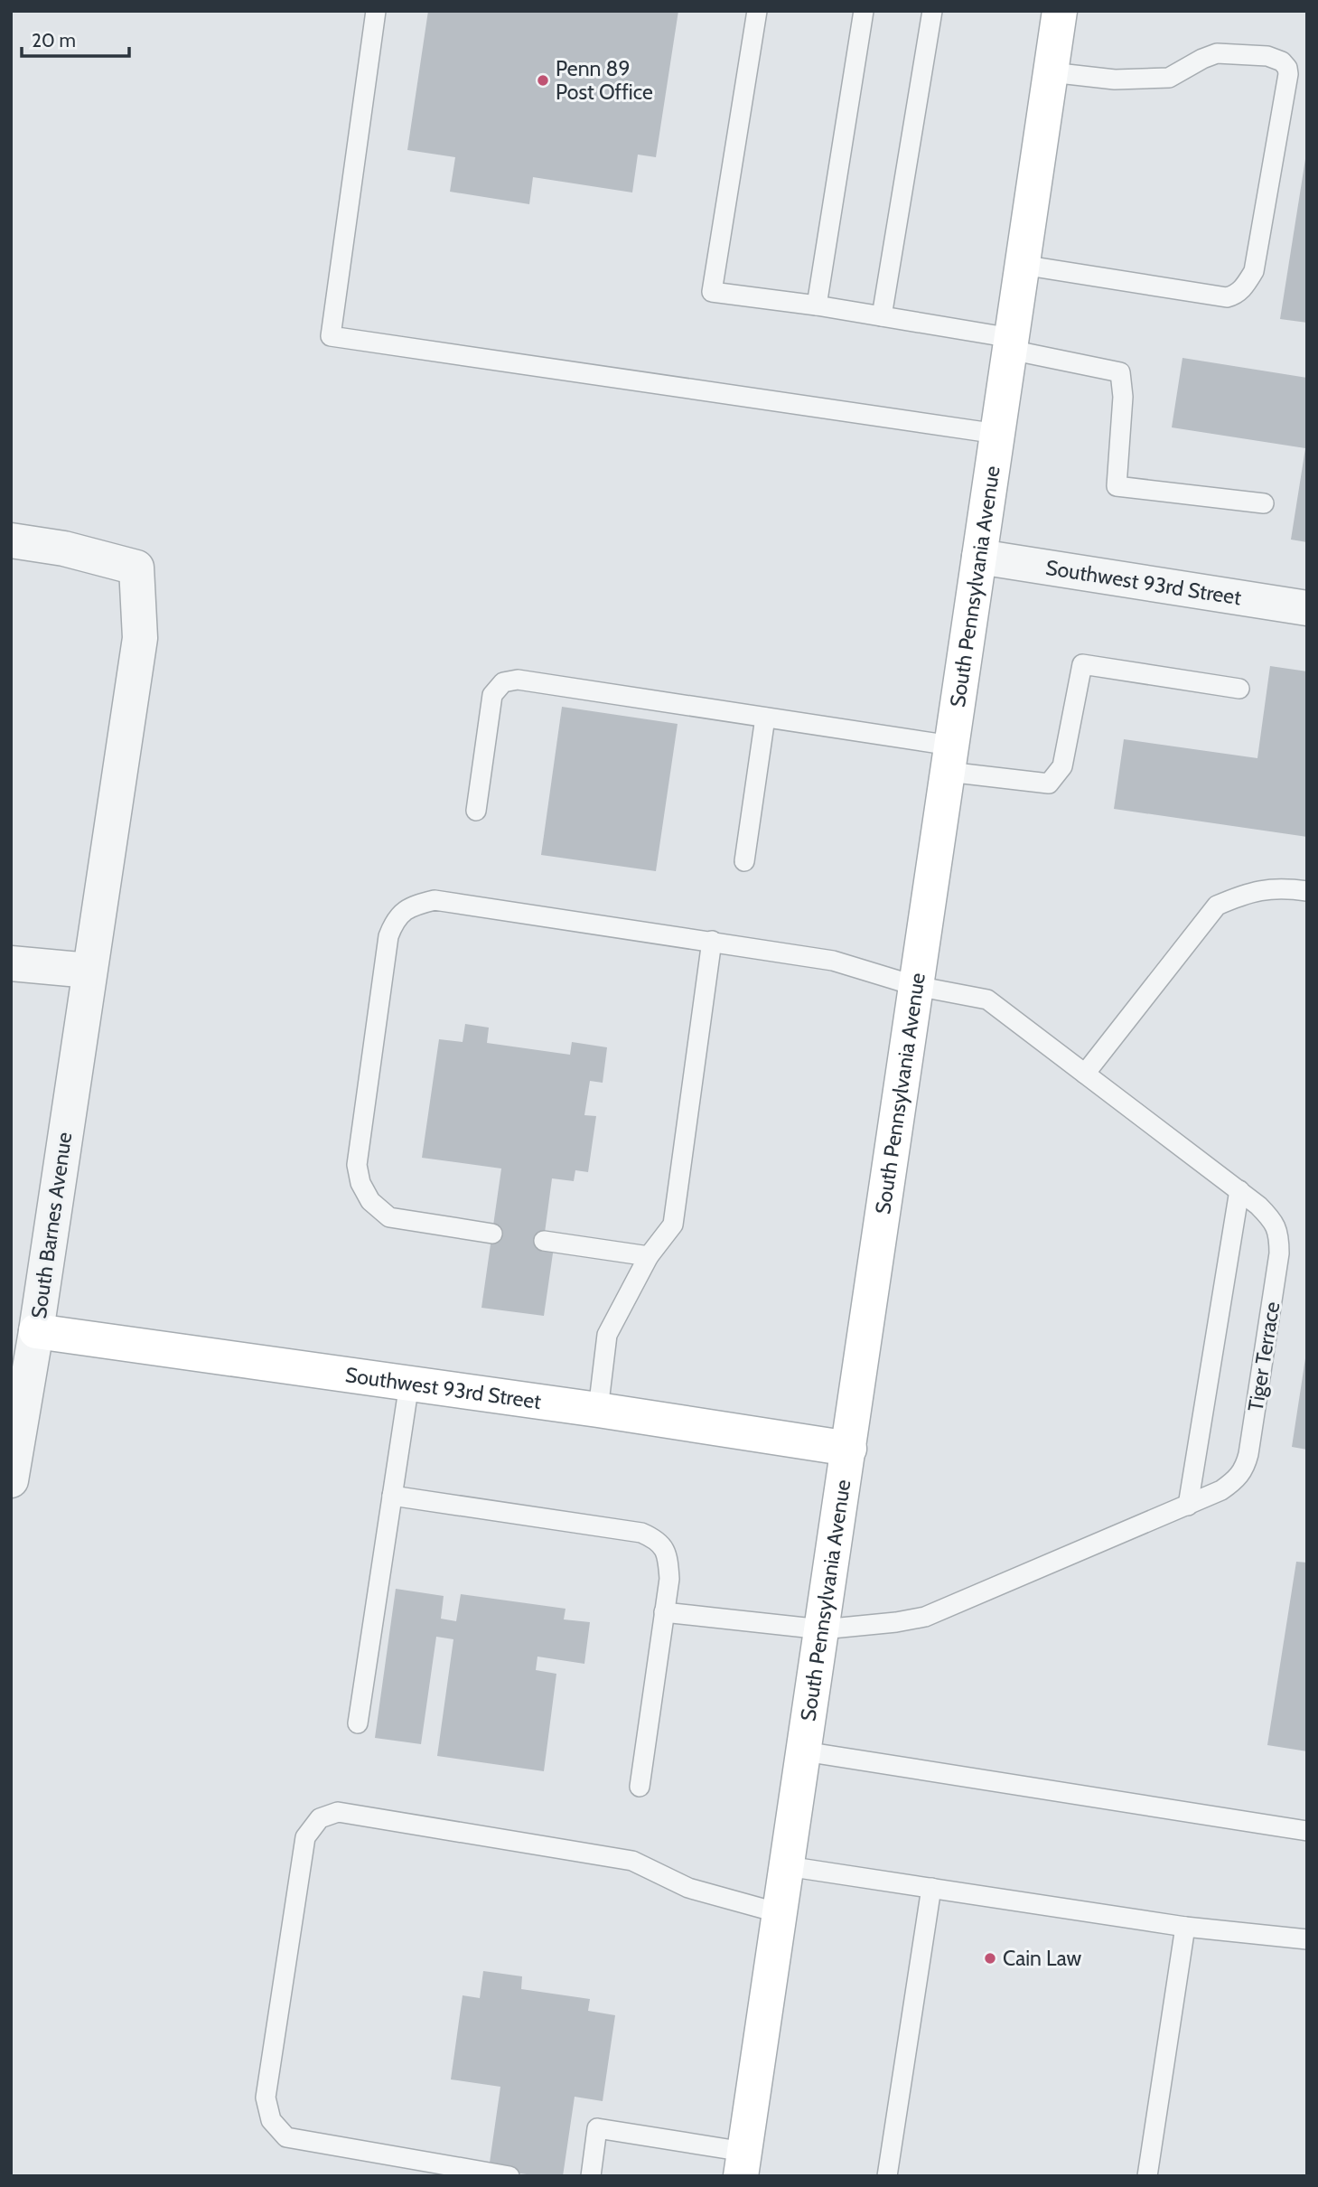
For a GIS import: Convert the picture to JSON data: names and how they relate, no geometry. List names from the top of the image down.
{
  "streets": {
    "main road": ["Southwest 93rd Street", "South Pennsylvania Avenue"],
    "street": ["South Barnes Avenue"],
    "lane": ["Tiger Terrace"]
  },
  "crossings": [
    ["Southwest 93rd Street", "South Pennsylvania Avenue"],
    ["Southwest 93rd Street", "South Barnes Avenue"],
    ["South Pennsylvania Avenue", "Tiger Terrace"]
  ],
  "places": ["Penn 89 Post Office", "Cain Law"],
  "scale_bar": "20 m"
}
